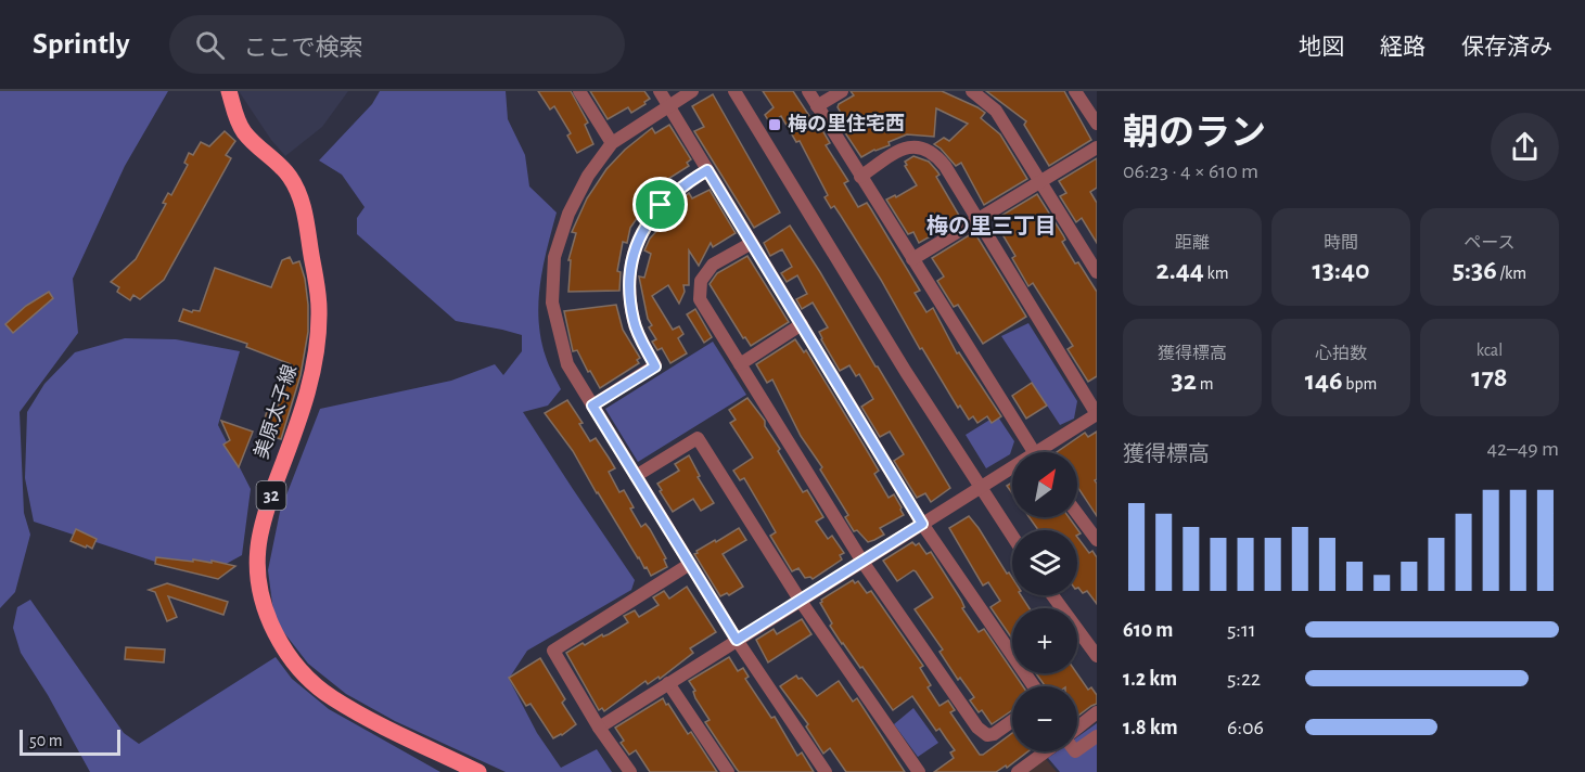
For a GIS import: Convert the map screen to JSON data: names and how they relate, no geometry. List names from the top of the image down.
{
  "streets": {
    "main road": ["美原太子線", "32"]
  },
  "districts": ["梅の里三丁目"],
  "places": {
    "transit": ["梅の里住宅西"]
  },
  "scale_bar": "50 m",
  "north": "top right",
  "page": {
    "header": "Sprintly",
    "search": "ここで検索",
    "nav": ["地図", "経路", "保存済み"],
    "heading": ["朝のラン", "06:23 · 4 × 610 m"],
    "stats": [
      ["距離", "2.44 km"],
      ["時間", "13:40"],
      ["ペース", "5:36 /km"],
      ["獲得標高", "32 m"],
      ["心拍数", "146 bpm"],
      ["kcal", "178"]
    ],
    "chart": ["獲得標高", "42–49 m"],
    "map_buttons": ["+", "−"],
    "list": [
      {
        "name": "610 m",
        "note": "5:11"
      },
      {
        "name": "1.2 km",
        "note": "5:22"
      },
      {
        "name": "1.8 km",
        "note": "6:06"
      }
    ],
    "scale": "50 m"
  }
}
